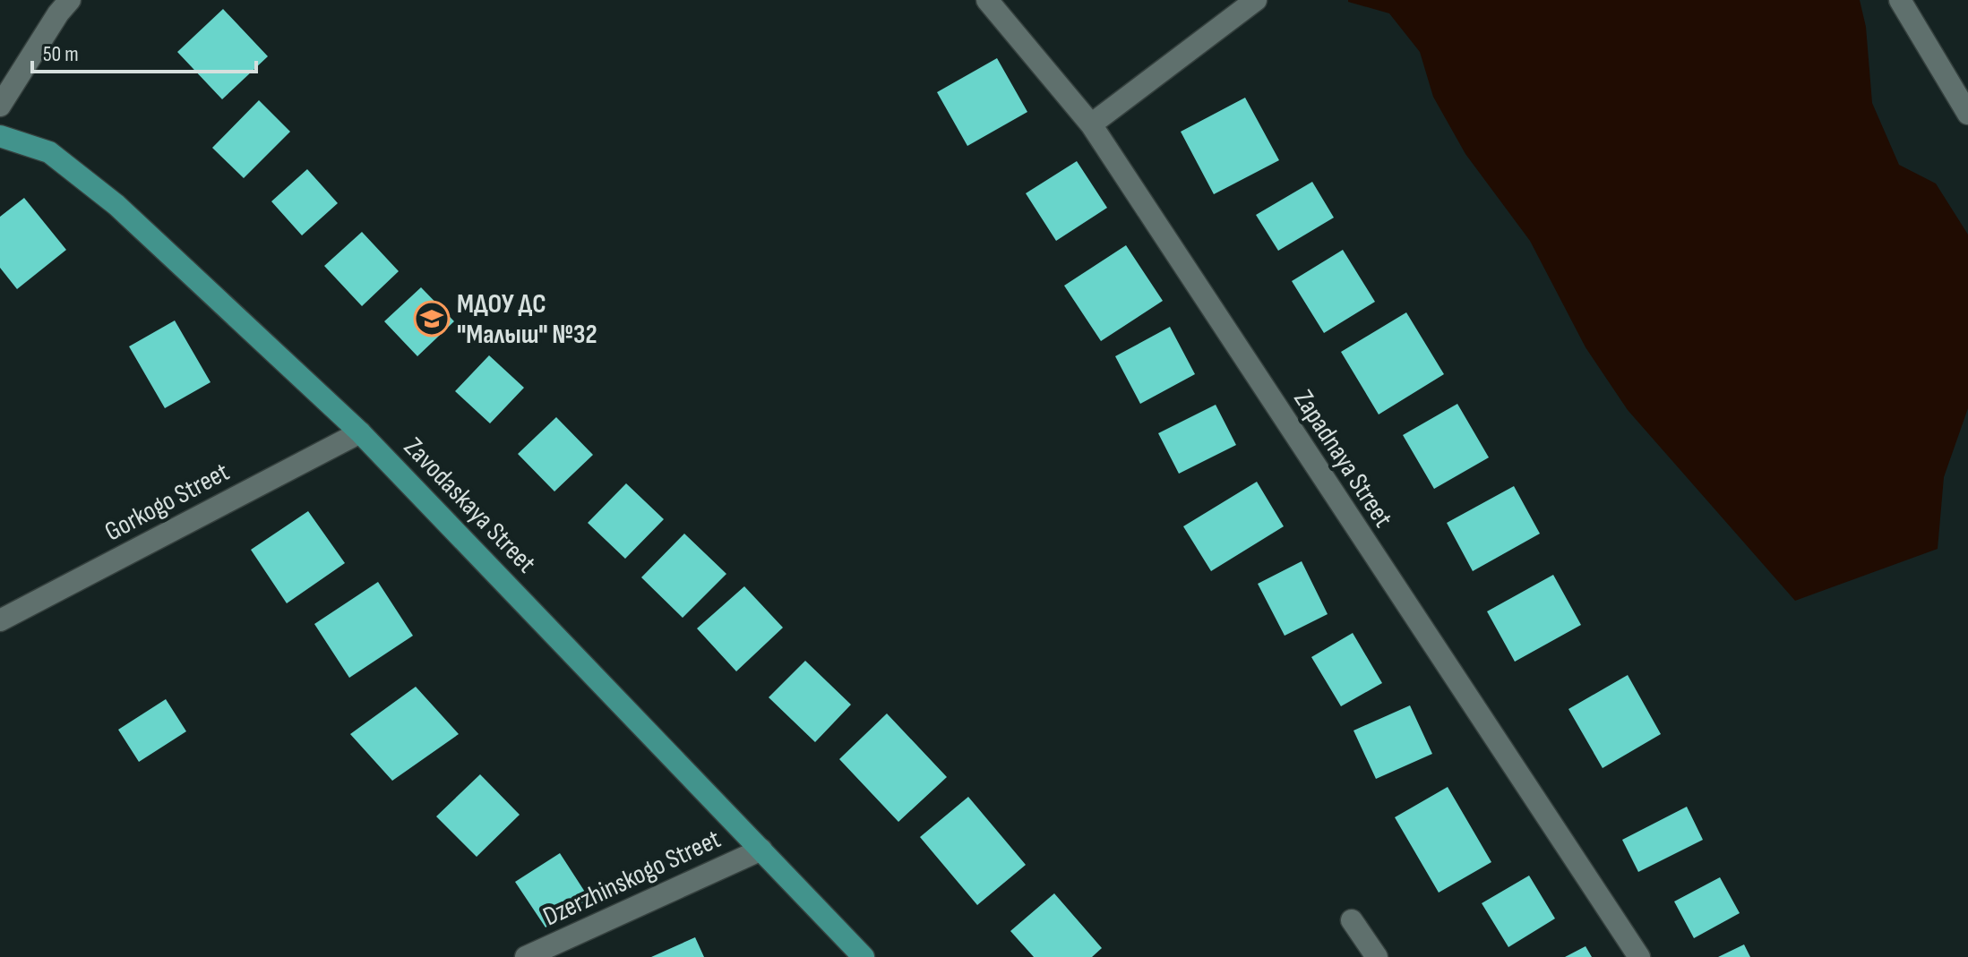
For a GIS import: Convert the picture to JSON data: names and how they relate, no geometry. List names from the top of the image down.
{
  "streets": {
    "main road": ["Zavodaskaya Street"],
    "street": ["Zapadnaya Street", "Gorkogo Street", "Dzerzhinskogo Street"]
  },
  "crossings": [
    ["Gorkogo Street", "Zavodaskaya Street"],
    ["Zavodaskaya Street", "Dzerzhinskogo Street"]
  ],
  "places": {
    "school or university": ["МДОУ ДС \"Малыш\" №32"]
  },
  "scale_bar": "50 m"
}
